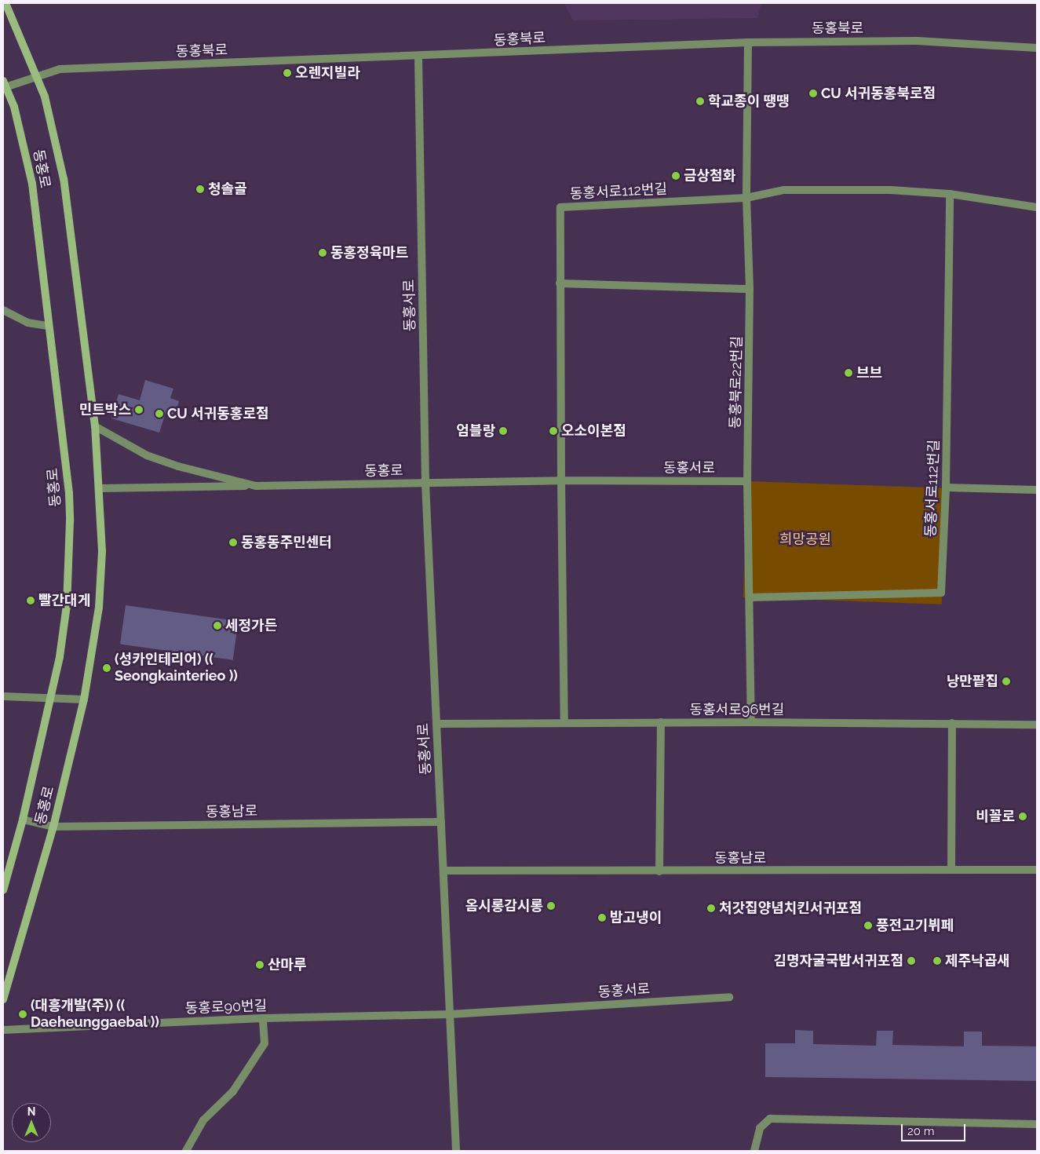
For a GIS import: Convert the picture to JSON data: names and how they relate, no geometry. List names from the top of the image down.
{
  "streets": {
    "main road": ["동홍로"],
    "street": [
      "동홍북로",
      "동홍서로112번길",
      "동홍서로",
      "동홍북로22번길",
      "동홍서로96번길",
      "동홍남로",
      "동홍로90번길"
    ]
  },
  "crossings": [
    ["동홍북로", "동홍로"],
    ["동홍북로", "동홍서로"],
    ["동홍북로", "동홍북로22번길"],
    ["동홍로", "동홍서로"],
    ["동홍로", "동홍남로"],
    ["동홍서로112번길", "동홍서로"],
    ["동홍서로112번길", "동홍북로22번길"],
    ["동홍서로", "동홍북로22번길"],
    ["동홍서로", "동홍서로96번길"],
    ["동홍서로", "동홍남로"],
    ["동홍서로", "동홍로90번길"],
    ["동홍북로22번길", "동홍서로96번길"]
  ],
  "parks": ["희망공원"],
  "places": [
    "오렌지빌라",
    "CU 서귀동홍북로점",
    "학교종이 땡땡",
    "금상첨화",
    "청솔골",
    "동홍정육마트",
    "브브",
    "민트박스",
    "CU 서귀동홍로점",
    "엄블랑",
    "오소이본점",
    "동홍동주민센터",
    "빨간대게",
    "세정가든",
    "(성카인테리어) (( Seongkainterieo ))",
    "낭만팥집",
    "비꼴로",
    "옴시롱감시롱",
    "처갓집양념치킨서귀포점",
    "밤고냉이",
    "풍전고기뷔페",
    "김명자굴국밥서귀포점",
    "제주낙곱새",
    "산마루",
    "(대흥개발(주)) (( Daeheunggaebal ))"
  ],
  "scale_bar": "20 m",
  "north": "top"
}
